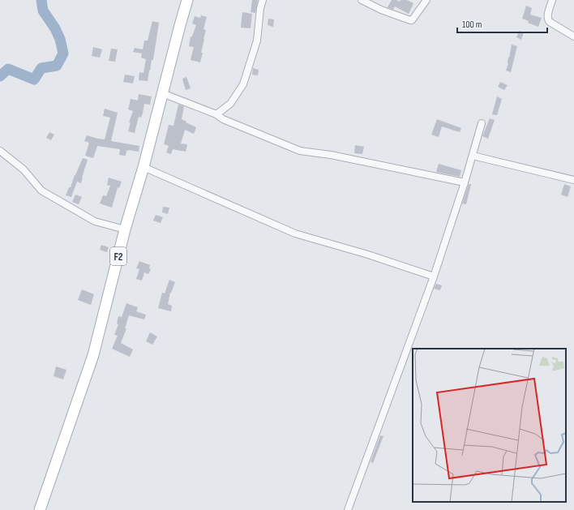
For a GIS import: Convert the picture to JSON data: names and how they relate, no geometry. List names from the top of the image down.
{
  "streets": {
    "main road": ["F2"]
  },
  "scale_bar": "100 m"
}
